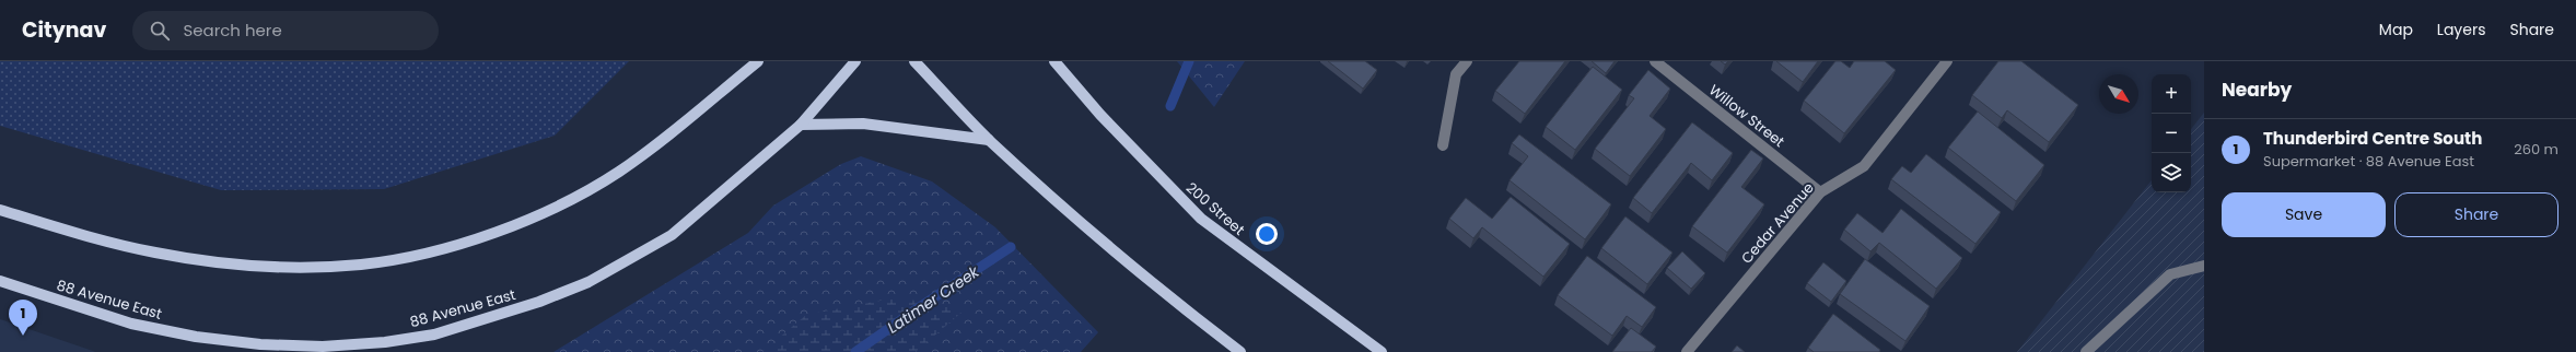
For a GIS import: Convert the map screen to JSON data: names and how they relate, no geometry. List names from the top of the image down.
{
  "streets": {
    "main road": ["200 Street", "88 Avenue East"],
    "lane": ["Willow Street", "Cedar Avenue"]
  },
  "crossings": [
    ["Willow Street", "Cedar Avenue"]
  ],
  "water": ["Latimer Creek"],
  "north": "bottom right",
  "page": {
    "header": "Citynav",
    "search": "Search here",
    "nav": ["Map", "Layers", "Share"],
    "heading": "Nearby",
    "map_buttons": ["+", "−"],
    "list": [
      {
        "mark": "1",
        "name": "Thunderbird Centre South",
        "note": "Supermarket · 88 Avenue East",
        "value": "260 m"
      }
    ],
    "buttons": ["Save", "Share"],
    "pins": "1"
  }
}
